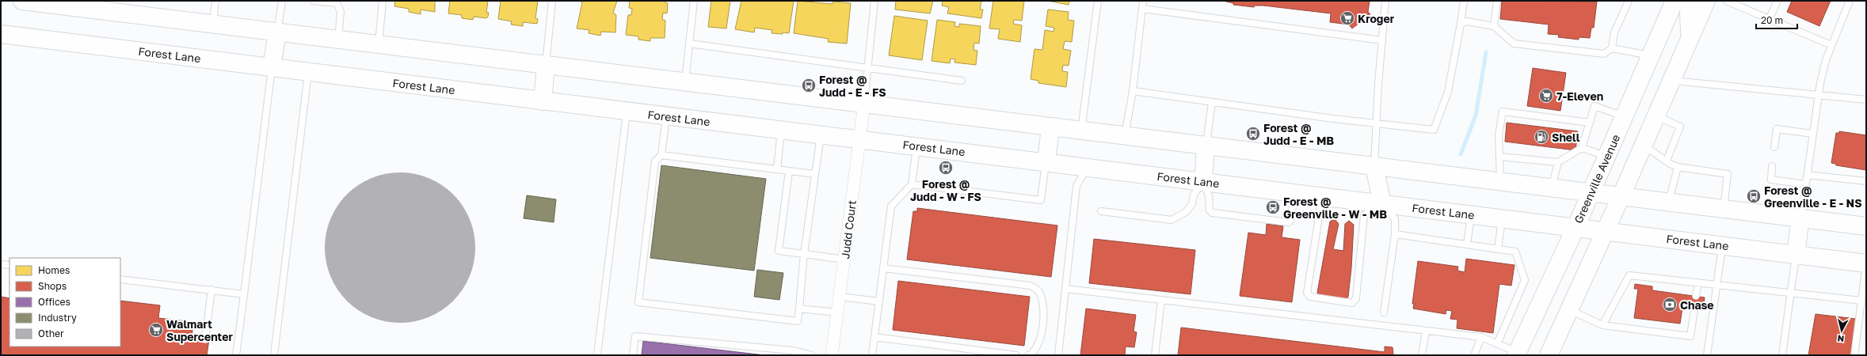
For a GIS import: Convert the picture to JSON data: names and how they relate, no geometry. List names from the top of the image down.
{
  "streets": {
    "main road": ["Forest Lane", "Greenville Avenue"],
    "street": ["Judd Court"]
  },
  "crossings": [
    ["Forest Lane", "Greenville Avenue"],
    ["Forest Lane", "Judd Court"]
  ],
  "places": {
    "supermarket": ["Kroger", "7-Eleven", "Walmart Supercenter"],
    "bus stop": [
      "Forest @ Judd - E - FS",
      "Forest @ Judd - E - MB",
      "Forest @ Judd - W - FS",
      "Forest @ Greenville - E - NS",
      "Forest @ Greenville - W - MB"
    ],
    "fuel station": ["Shell"],
    "bank": ["Chase"]
  },
  "legend": [
    "Homes",
    "Shops",
    "Offices",
    "Industry",
    "Other"
  ],
  "scale_bar": "20 m",
  "north": "bottom"
}
